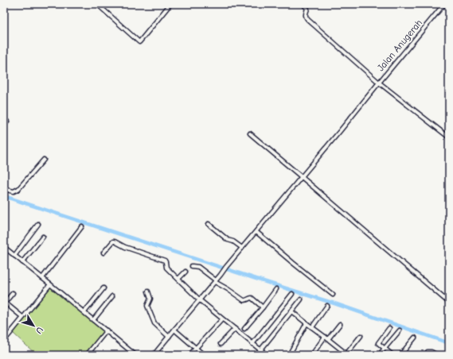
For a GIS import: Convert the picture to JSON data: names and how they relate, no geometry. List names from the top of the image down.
{
  "streets": {
    "street": ["Jalan Anugerah"]
  },
  "north": "bottom right"
}
